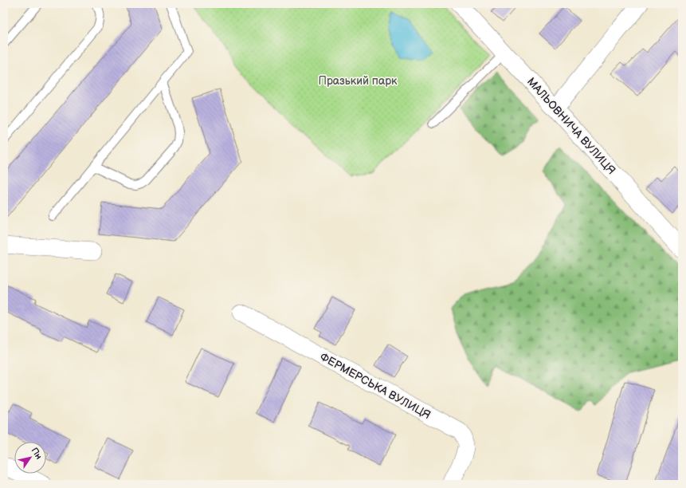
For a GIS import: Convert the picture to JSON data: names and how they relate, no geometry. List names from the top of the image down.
{
  "streets": {
    "street": ["МАЛЬОВНИЧА ВУЛИЦЯ", "ФЕРМЕРСЬКА ВУЛИЦЯ"]
  },
  "parks": ["Празький парк"],
  "north": "top right"
}
